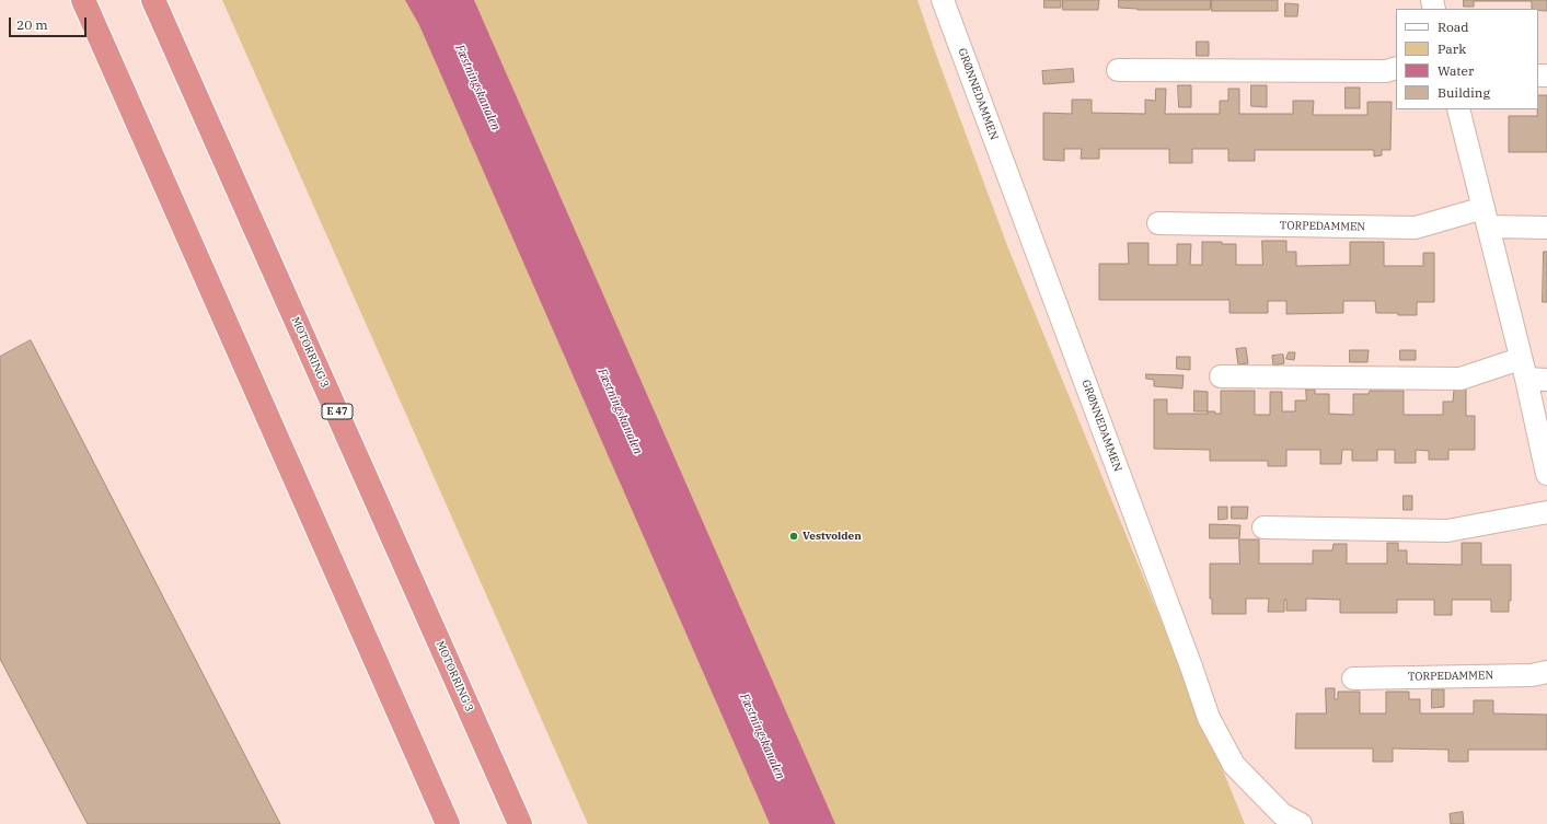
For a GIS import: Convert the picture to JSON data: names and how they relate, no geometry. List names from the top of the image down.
{
  "streets": {
    "highway": ["MOTORRING 3", "E 47"],
    "street": ["GRØNNEDAMMEN", "TORPEDAMMEN"]
  },
  "water": ["Fæstningskanalen"],
  "places": ["Vestvolden"],
  "legend": [
    "Road",
    "Park",
    "Water",
    "Building"
  ],
  "scale_bar": "20 m"
}
